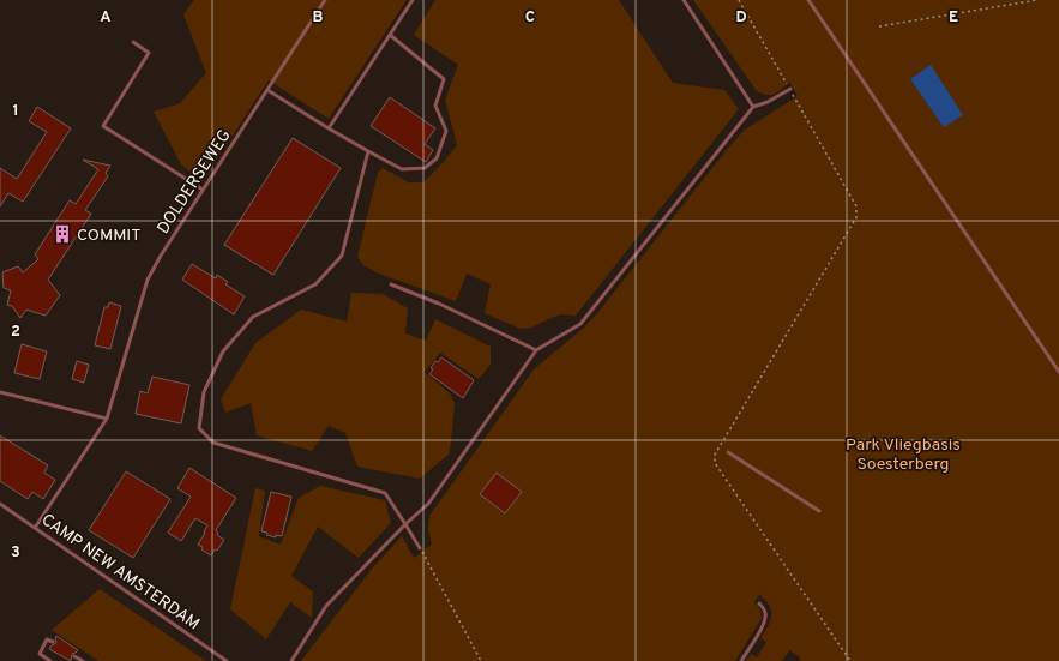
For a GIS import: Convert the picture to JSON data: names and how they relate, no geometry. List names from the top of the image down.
{
  "streets": {
    "lane": ["DOLDERSEWEG", "CAMP NEW AMSTERDAM"]
  },
  "crossings": [
    ["DOLDERSEWEG", "CAMP NEW AMSTERDAM"]
  ],
  "parks": ["Park Vliegbasis Soesterberg"],
  "places": {
    "building": ["COMMIT"]
  },
  "grid": {
    "columns": [
      "A",
      "B",
      "C",
      "D",
      "E"
    ],
    "rows": ["1", "2", "3"]
  }
}
